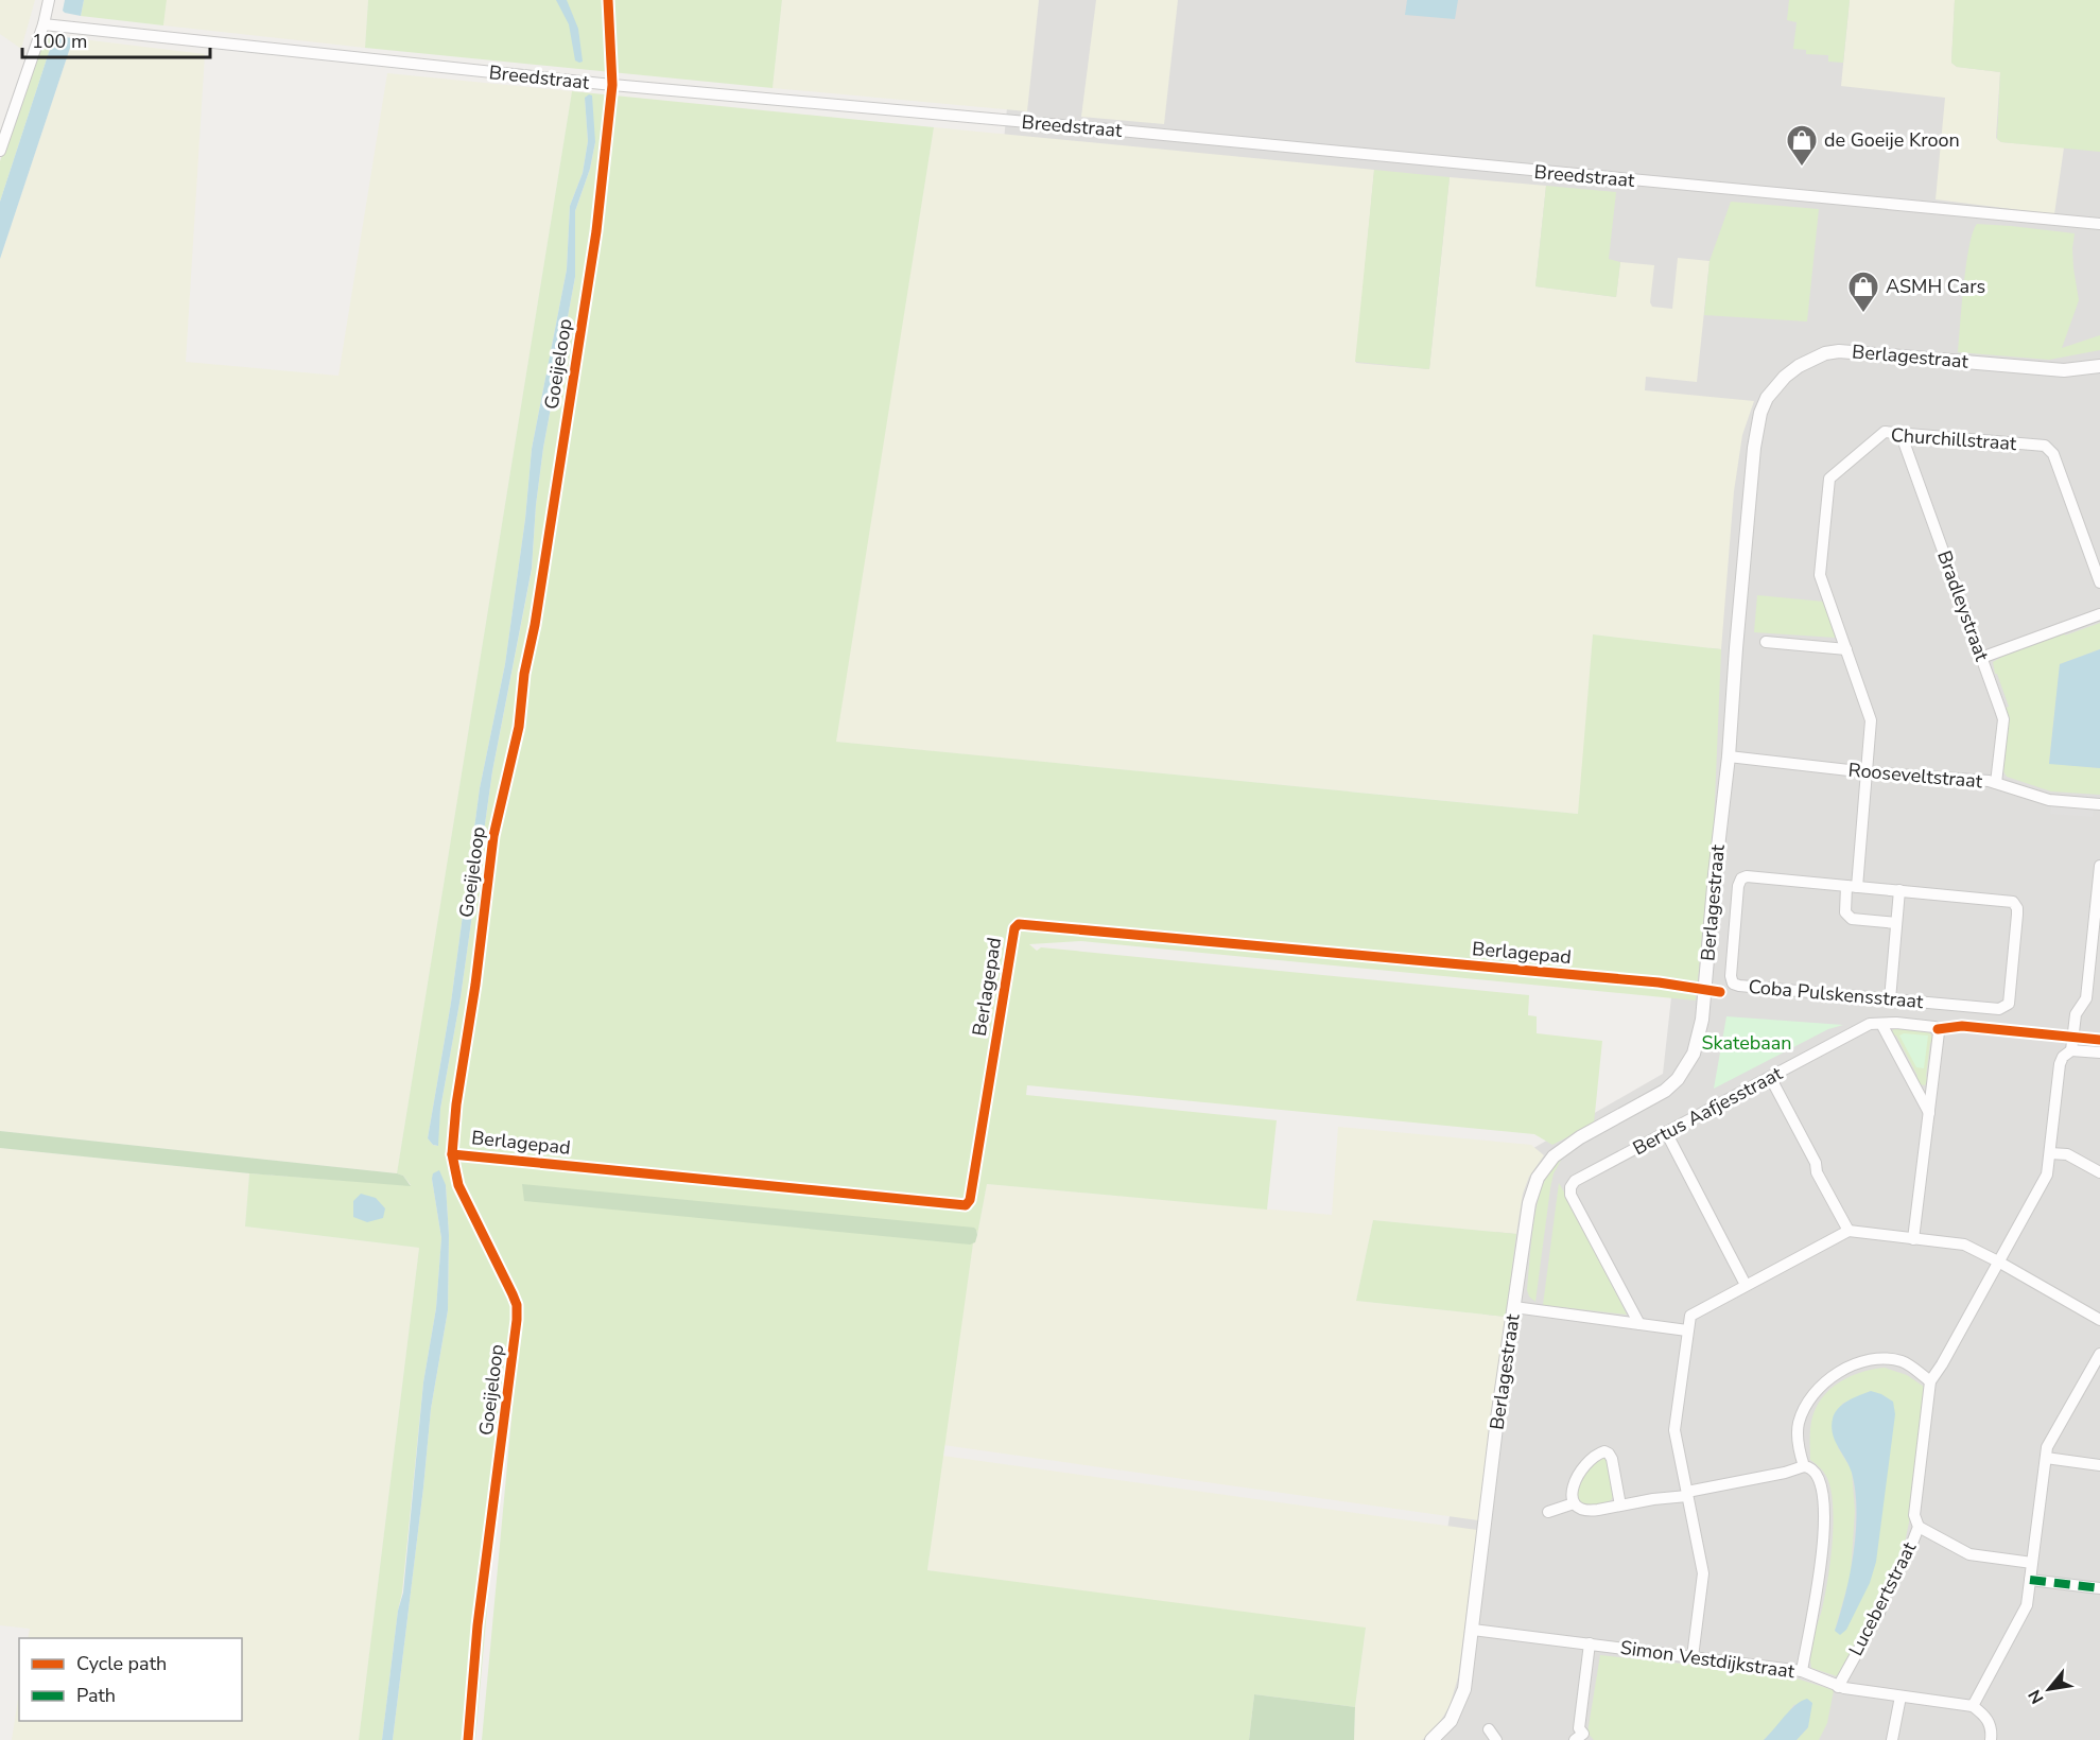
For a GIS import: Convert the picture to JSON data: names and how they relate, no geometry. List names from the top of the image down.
{
  "streets": {
    "street": [
      "Breedstraat",
      "Berlagestraat",
      "Churchillstraat",
      "Bradleystraat",
      "Rooseveltstraat",
      "Coba Pulskensstraat",
      "Bertus Aafjesstraat",
      "Lucebertstraat",
      "Simon Vestdijkstraat"
    ],
    "cycle path": ["Goeijeloop", "Berlagepad"]
  },
  "crossings": [
    ["Berlagestraat", "Rooseveltstraat"],
    ["Berlagestraat", "Simon Vestdijkstraat"],
    ["Churchillstraat", "Bradleystraat"],
    ["Churchillstraat", "Rooseveltstraat"],
    ["Churchillstraat", "Coba Pulskensstraat"],
    ["Bradleystraat", "Rooseveltstraat"],
    ["Coba Pulskensstraat", "Bertus Aafjesstraat"],
    ["Lucebertstraat", "Simon Vestdijkstraat"]
  ],
  "parks": ["Skatebaan"],
  "places": {
    "shop": ["de Goeije Kroon", "ASMH Cars"]
  },
  "legend": ["Cycle path", "Path"],
  "scale_bar": "100 m",
  "north": "bottom left"
}
